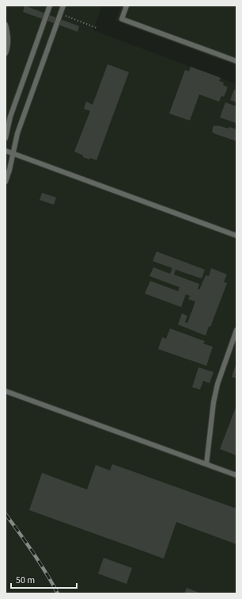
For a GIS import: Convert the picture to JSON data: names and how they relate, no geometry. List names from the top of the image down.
{
  "scale_bar": "50 m"
}
